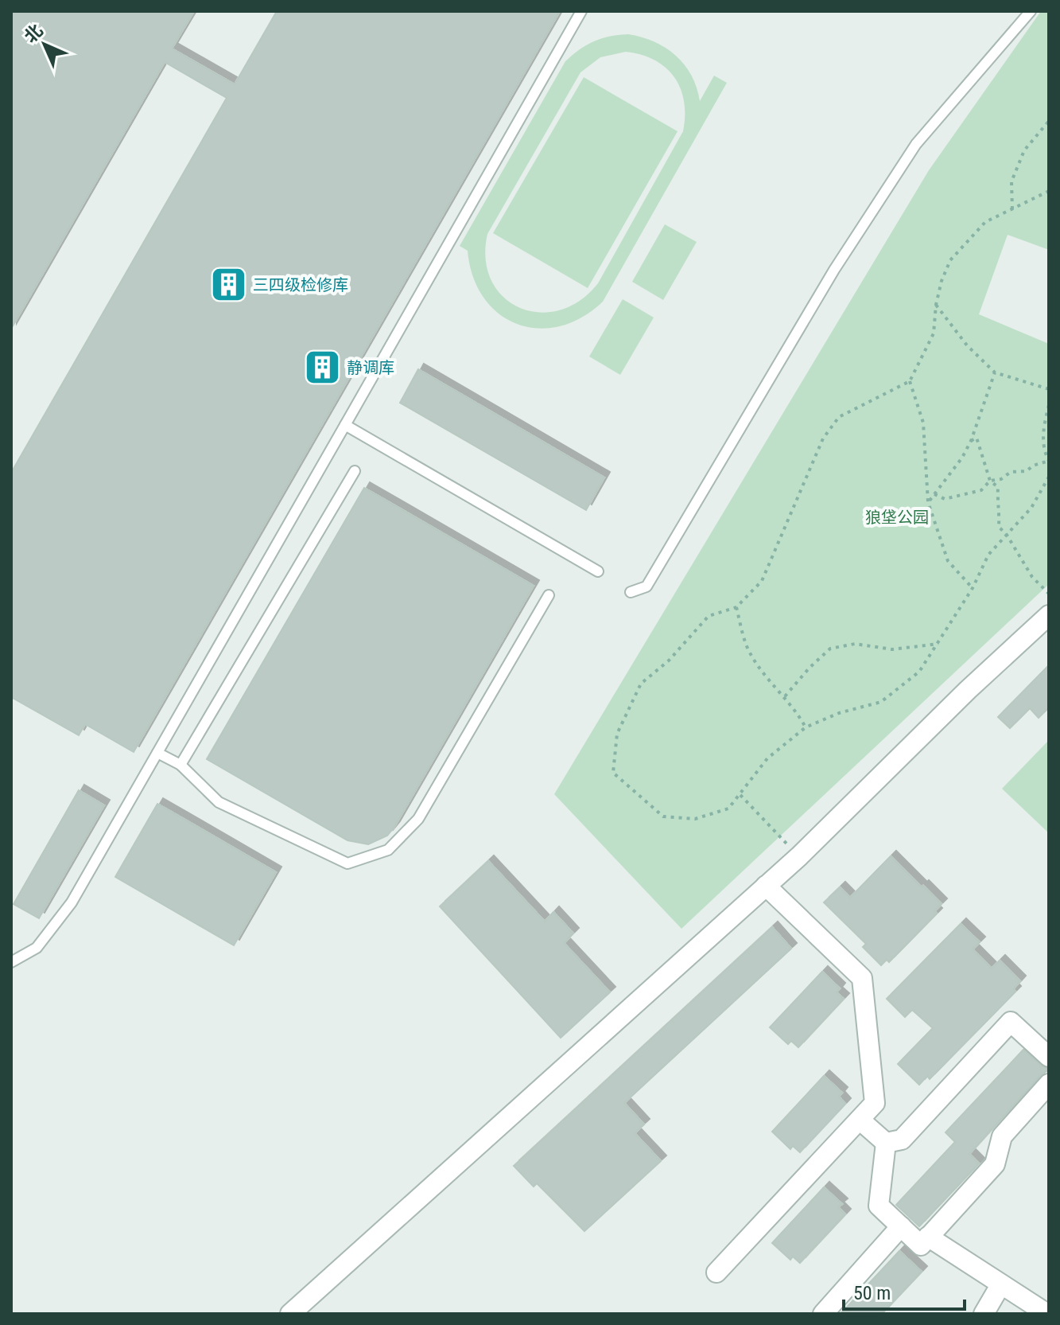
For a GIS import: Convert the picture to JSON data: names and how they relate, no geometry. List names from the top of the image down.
{
  "parks": ["狼垡公园"],
  "places": {
    "building": ["三四级检修库", "静调库"]
  },
  "scale_bar": "50 m",
  "north": "top left"
}
